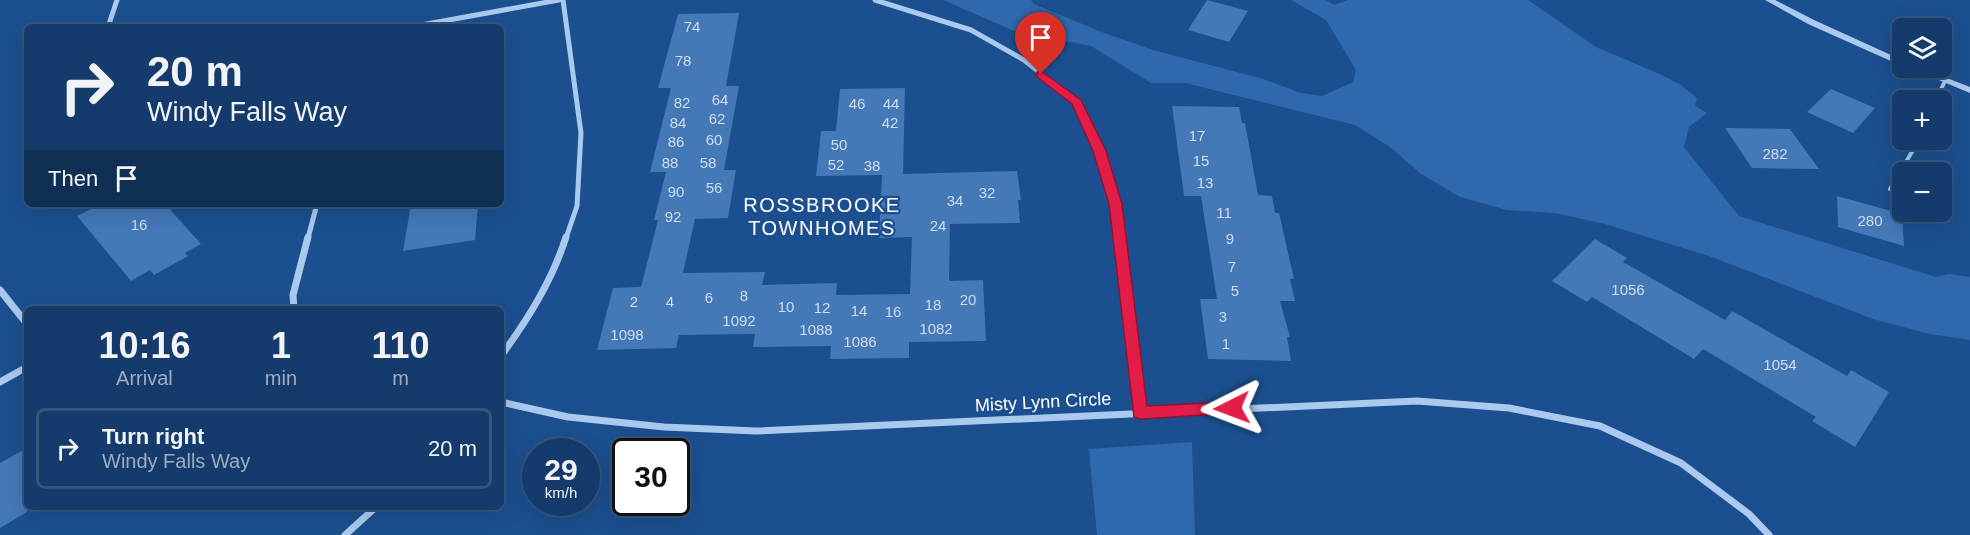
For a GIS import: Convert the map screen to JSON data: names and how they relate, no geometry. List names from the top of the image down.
{
  "streets": {
    "street": ["Misty Lynn Circle"]
  },
  "districts": ["ROSSBROOKE TOWNHOMES"],
  "house_numbers": [
    "74",
    "78",
    "64",
    "82",
    "46",
    "44",
    "62",
    "84",
    "42",
    "17",
    "60",
    "86",
    "50",
    "282",
    "15",
    "88",
    "58",
    "52",
    "38",
    "13",
    "56",
    "90",
    "32",
    "34",
    "11",
    "92",
    "280",
    "16",
    "24",
    "9",
    "7",
    "1056",
    "5",
    "8",
    "6",
    "20",
    "2",
    "4",
    "18",
    "10",
    "12",
    "14",
    "16",
    "3",
    "1092",
    "1082",
    "1088",
    "1098",
    "1086",
    "1",
    "1054"
  ],
  "page": {
    "map_buttons": ["+", "−"],
    "turn": ["20 m", "Windy Falls Way"],
    "then": "Then",
    "eta": [
      "10:16",
      "Arrival",
      "1",
      "min",
      "110",
      "m"
    ],
    "list": [
      {
        "name": "Turn right",
        "note": "Windy Falls Way",
        "value": "20 m"
      }
    ],
    "speed": "29 km/h",
    "limit": "30"
  }
}
